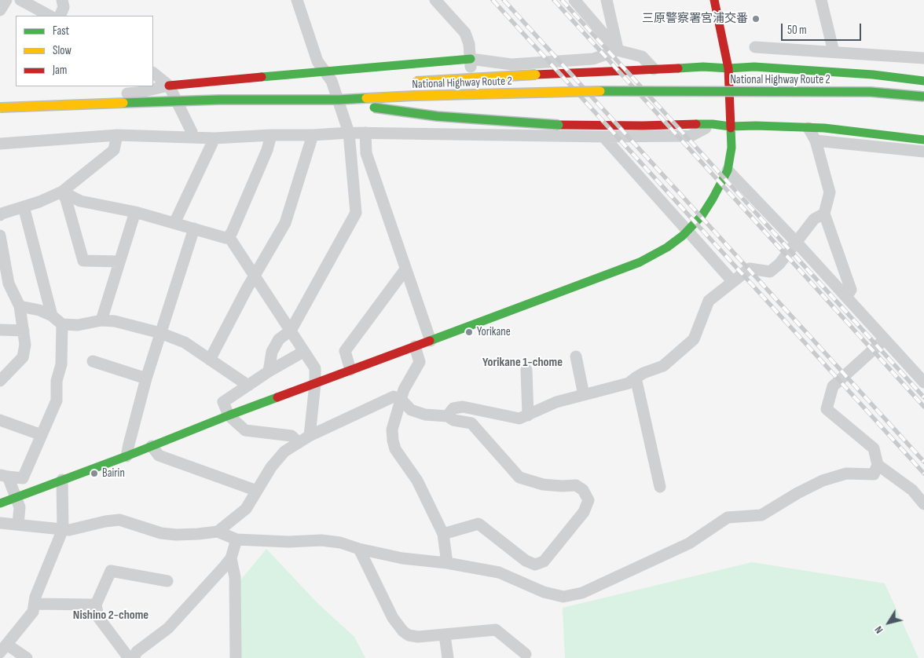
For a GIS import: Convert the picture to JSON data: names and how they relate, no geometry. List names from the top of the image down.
{
  "streets": {
    "main road": ["National Highway Route 2"]
  },
  "districts": ["Yorikane 1-chome", "Nishino 2-chome"],
  "places": ["三原警察署宮浦交番", "Yorikane", "Bairin"],
  "legend": ["Fast", "Slow", "Jam"],
  "scale_bar": "50 m",
  "north": "bottom left"
}
